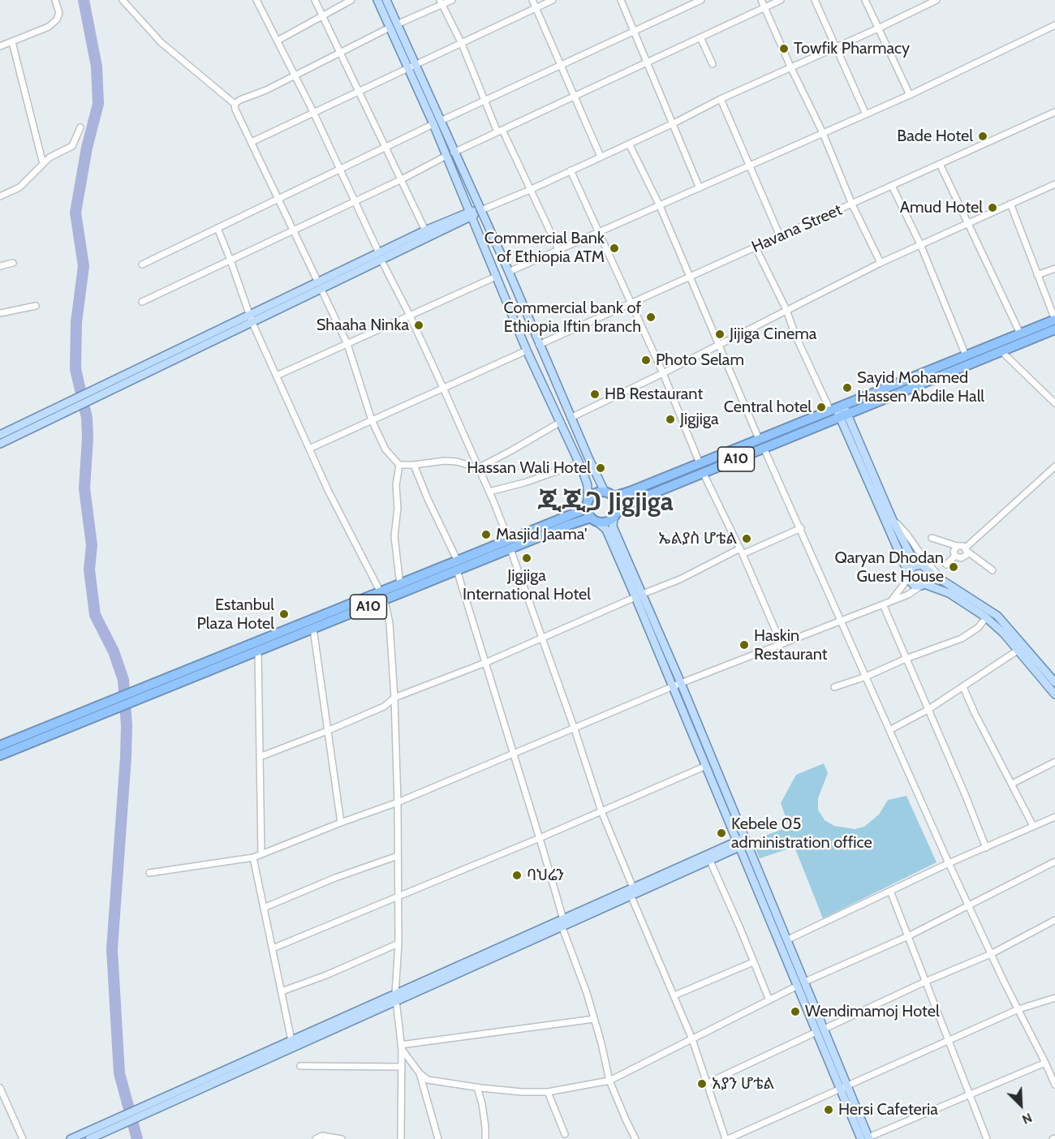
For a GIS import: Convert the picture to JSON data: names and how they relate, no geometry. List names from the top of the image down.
{
  "streets": {
    "highway": ["A10"],
    "street": ["Havana Street"]
  },
  "districts": ["ጂጂጋ Jigjiga"],
  "places": [
    "Towfik Pharmacy",
    "Bade Hotel",
    "Amud Hotel",
    "Commercial Bank of Ethiopia ATM",
    "Commercial bank of Ethiopia Iftin branch",
    "Shaaha Ninka",
    "Jijiga Cinema",
    "Photo Selam",
    "Sayid Mohamed Hassen Abdile Hall",
    "HB Restaurant",
    "Central hotel",
    "Jigjiga",
    "Hassan Wali Hotel",
    "Masjid Jaama'",
    "ኤልያስ ሆቴል",
    "Jigjiga International Hotel",
    "Qaryan Dhodan Guest House",
    "Estanbul Plaza Hotel",
    "Haskin Restaurant",
    "Kebele 05 administration office",
    "ባህሬን",
    "Wendimamoj Hotel",
    "አያን ሆቴል",
    "Hersi Cafeteria"
  ],
  "north": "bottom right"
}
